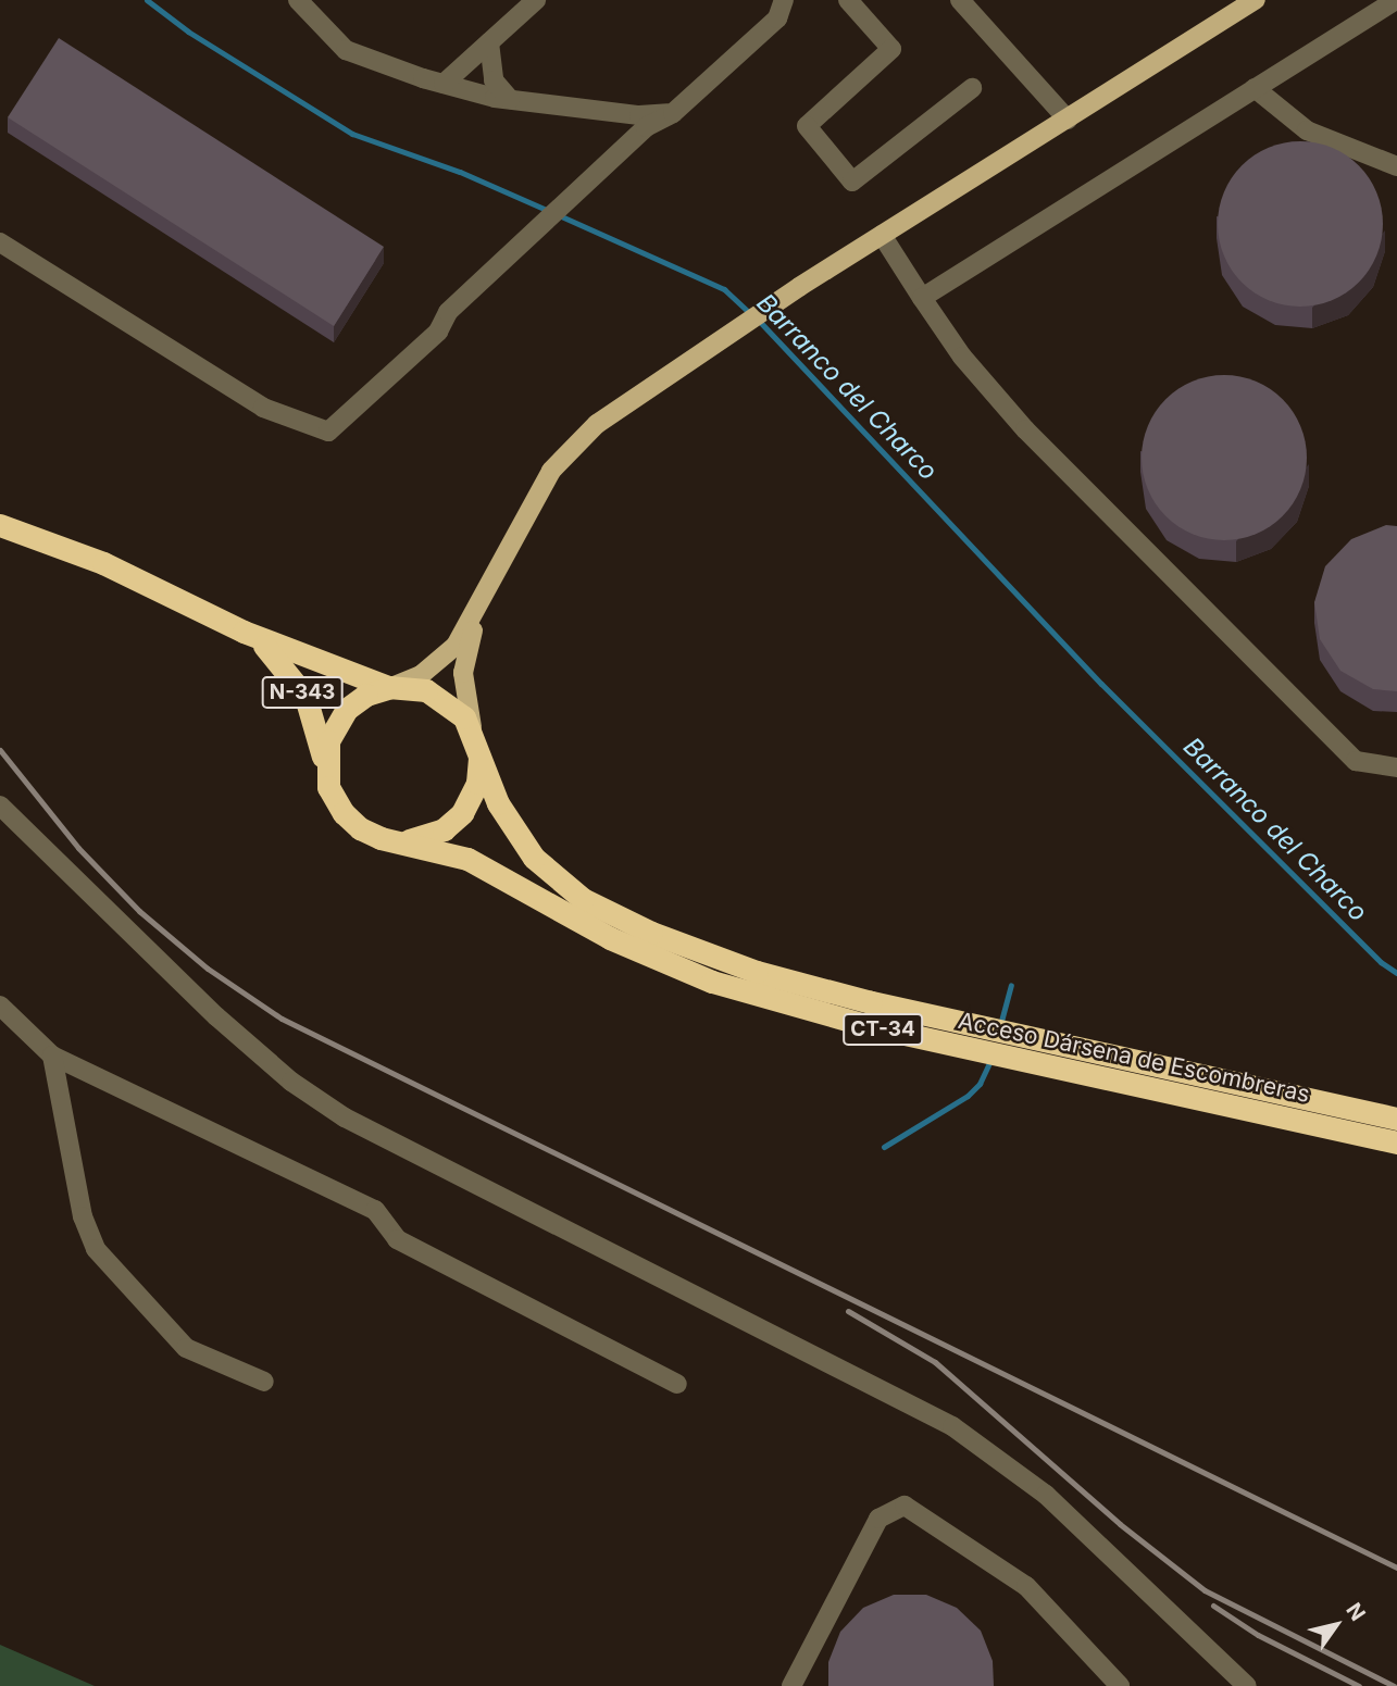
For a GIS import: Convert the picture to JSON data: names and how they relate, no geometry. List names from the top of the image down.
{
  "streets": {
    "highway": ["N-343", "CT-34", "Acceso Dársena de Escombreras"]
  },
  "crossings": [
    ["N-343", "Acceso Dársena de Escombreras"]
  ],
  "water": ["Barranco del Charco"],
  "north": "top right"
}
